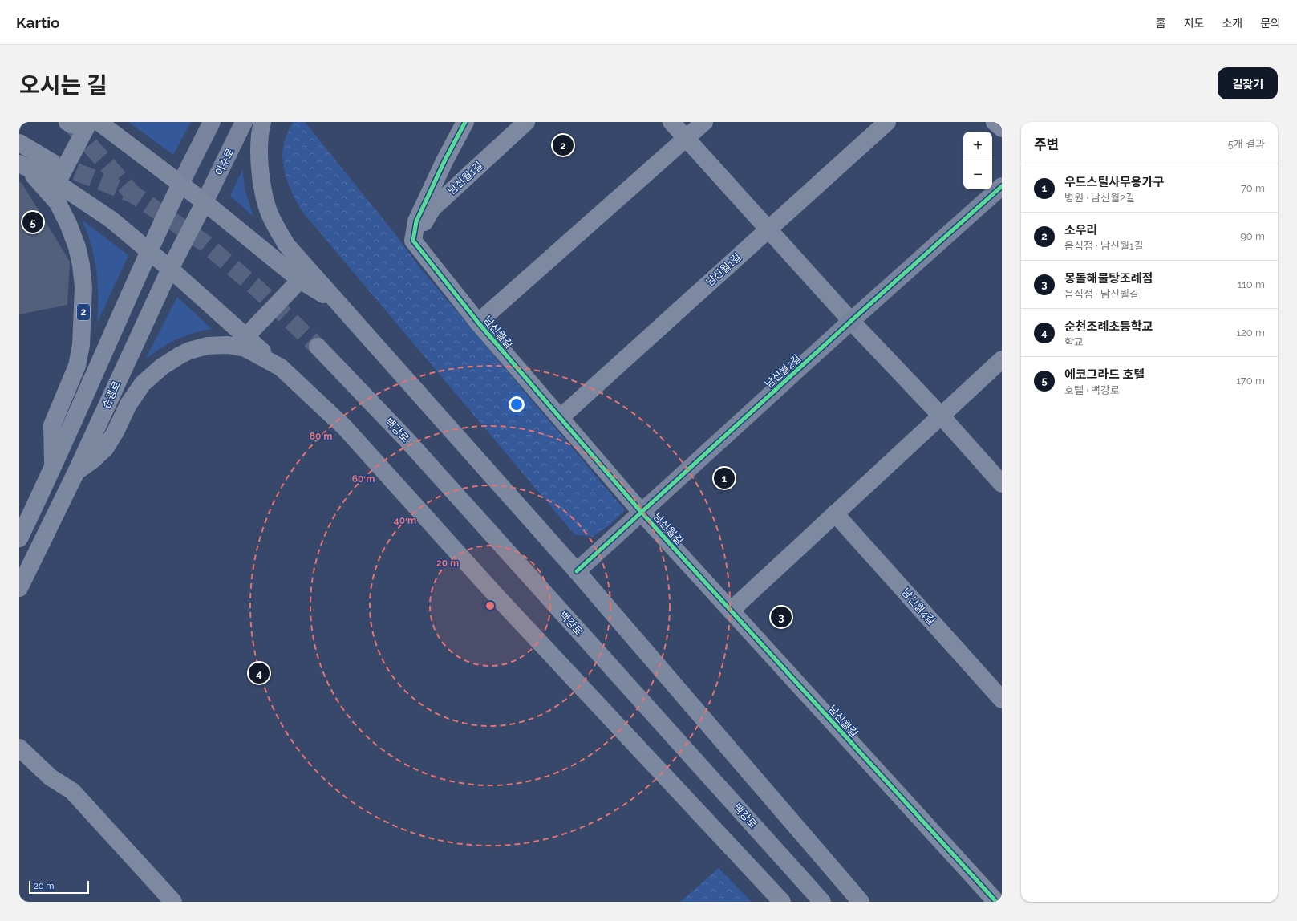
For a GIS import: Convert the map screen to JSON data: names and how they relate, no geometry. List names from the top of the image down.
{
  "streets": {
    "main road": ["2", "순광로", "백강로"],
    "street": [
      "이수로",
      "남신월1길",
      "남신월길",
      "남신월2길",
      "남신월4길"
    ]
  },
  "crossings": [
    ["이수로", "순광로"],
    ["남신월1길", "남신월길"],
    ["남신월길", "남신월2길"]
  ],
  "scale_bar": "20 m",
  "page": {
    "header": "Kartio",
    "nav": [
      "홈",
      "지도",
      "소개",
      "문의"
    ],
    "title": "오시는 길",
    "buttons": "길찾기",
    "heading": ["주변", "5개 결과"],
    "map_buttons": ["+", "−"],
    "pins": [
      "2",
      "5",
      "1",
      "3",
      "4"
    ],
    "list": [
      {
        "mark": "1",
        "name": "우드스틸사무용가구",
        "note": "병원 · 남신월2길",
        "value": "70 m"
      },
      {
        "mark": "2",
        "name": "소우리",
        "note": "음식점 · 남신월1길",
        "value": "90 m"
      },
      {
        "mark": "3",
        "name": "몽돌해물탕조례점",
        "note": "음식점 · 남신월길",
        "value": "110 m"
      },
      {
        "mark": "4",
        "name": "순천조례초등학교",
        "note": "학교",
        "value": "120 m"
      },
      {
        "mark": "5",
        "name": "에코그라드 호텔",
        "note": "호텔 · 백강로",
        "value": "170 m"
      }
    ],
    "scale": "20 m"
  },
  "rings": [
    "80 m",
    "60 m",
    "40 m",
    "20 m"
  ]
}
